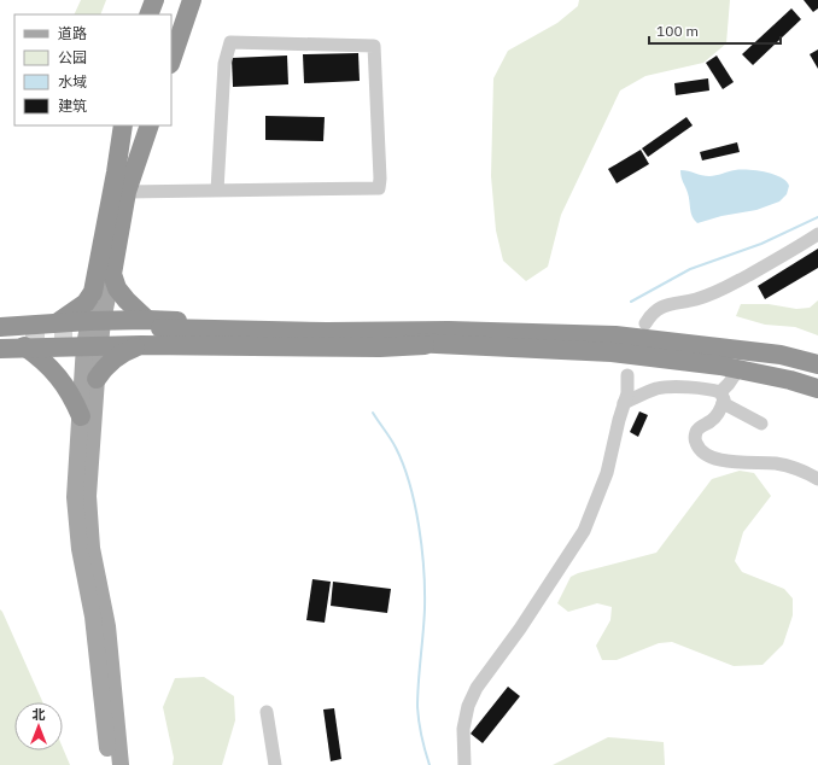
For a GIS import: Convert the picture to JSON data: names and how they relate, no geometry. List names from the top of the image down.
{
  "legend": [
    "道路",
    "公园",
    "水域",
    "建筑"
  ],
  "scale_bar": "100 m",
  "north": "top"
}
